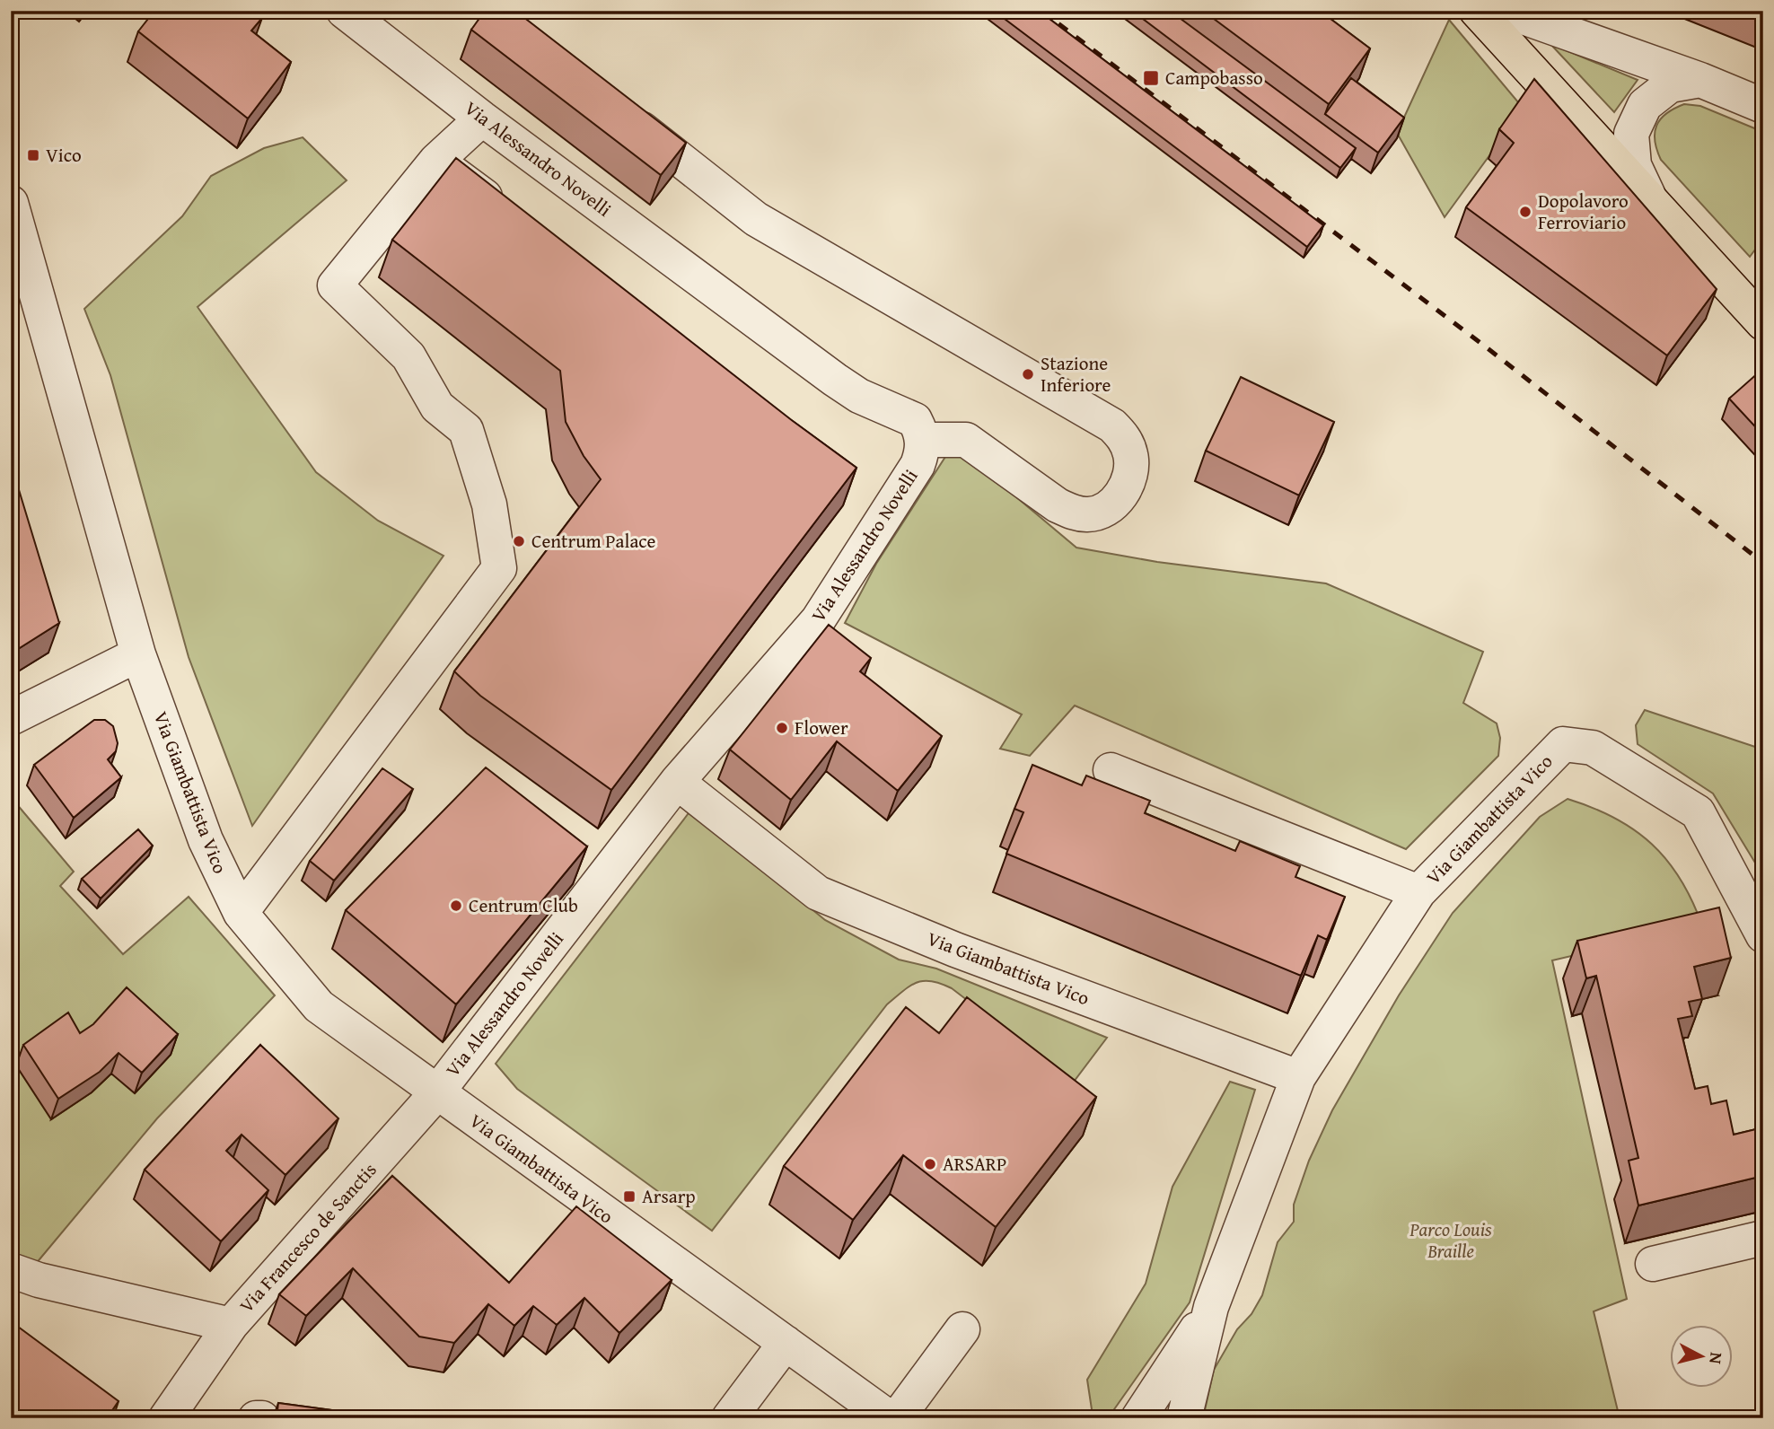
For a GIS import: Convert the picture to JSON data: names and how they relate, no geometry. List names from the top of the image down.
{
  "streets": {
    "street": ["Via Alessandro Novelli", "Via Giambattista Vico", "Via Francesco de Sanctis"]
  },
  "crossings": [
    ["Via Alessandro Novelli", "Via Giambattista Vico"],
    ["Via Alessandro Novelli", "Via Francesco de Sanctis"],
    ["Via Giambattista Vico", "Via Francesco de Sanctis"]
  ],
  "parks": ["Parco Louis Braille"],
  "places": {
    "transit": ["Campobasso", "Vico", "Arsarp"],
    "other": [
      "Dopolavoro Ferroviario",
      "Stazione Inferiore",
      "Centrum Palace",
      "Flower",
      "Centrum Club",
      "ARSARP"
    ]
  },
  "north": "right"
}
